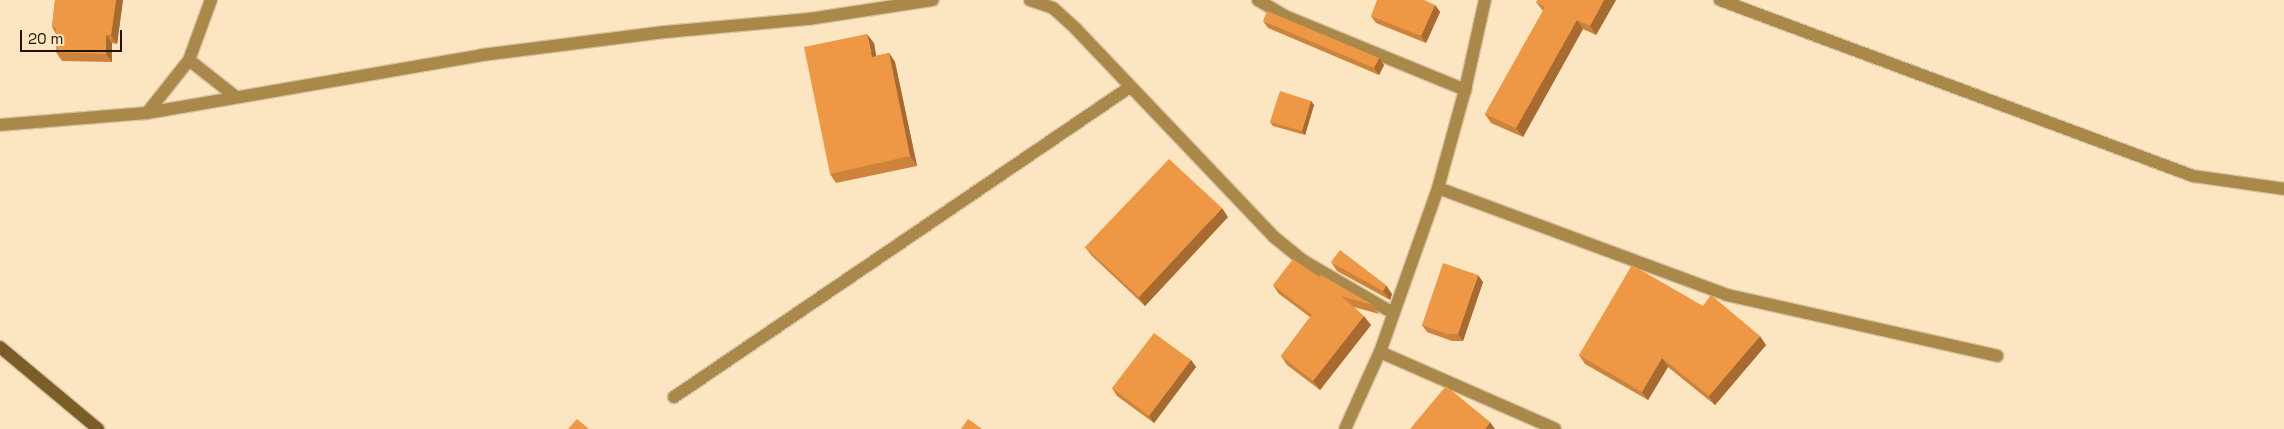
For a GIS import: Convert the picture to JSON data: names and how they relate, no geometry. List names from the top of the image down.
{
  "scale_bar": "20 m"
}
